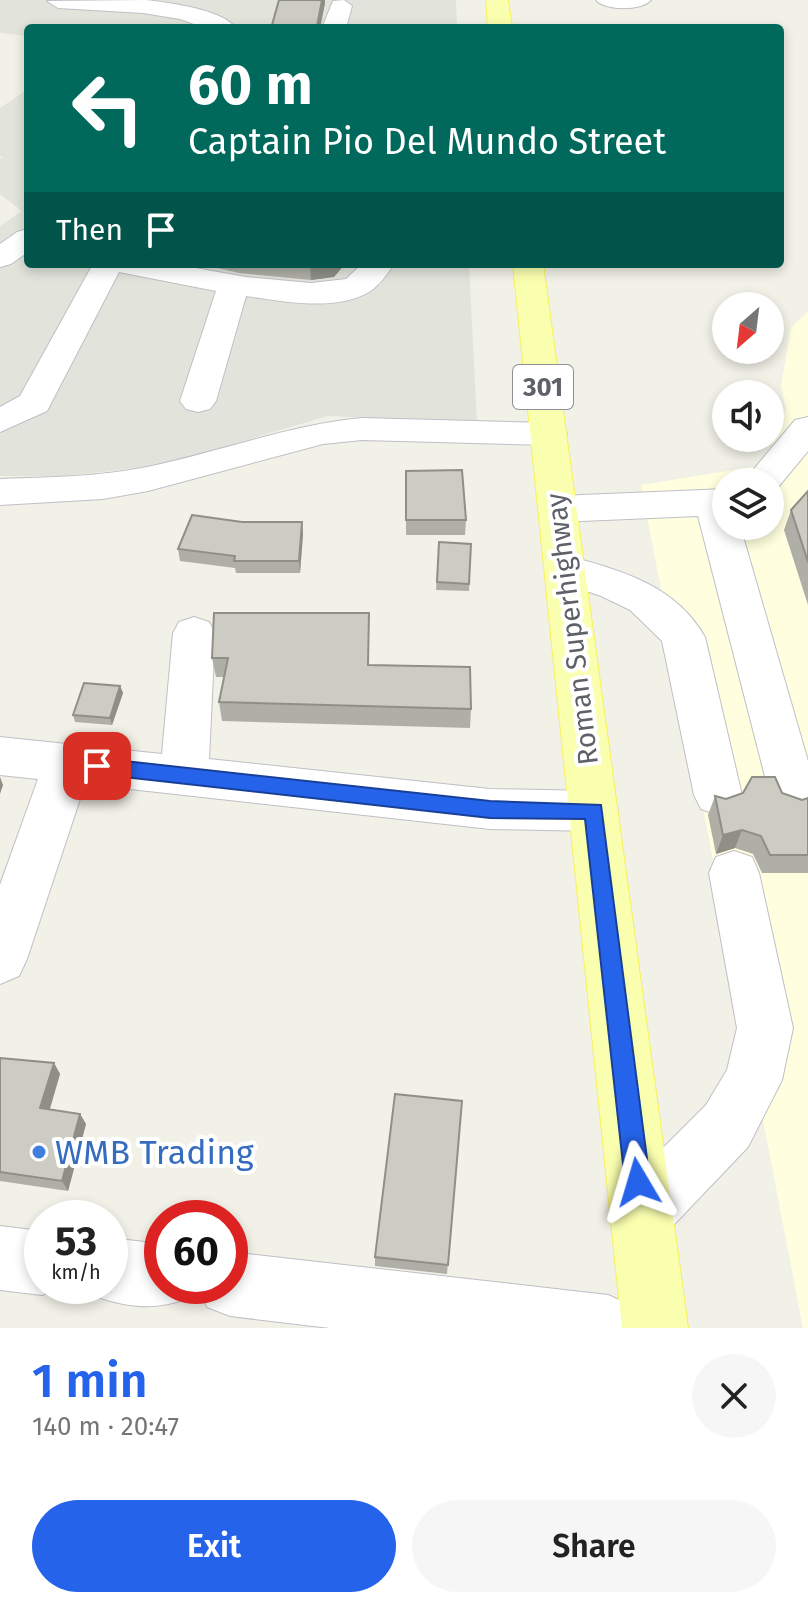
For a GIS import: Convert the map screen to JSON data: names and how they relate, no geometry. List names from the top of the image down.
{
  "streets": {
    "main road": ["301", "Roman Superhighway"]
  },
  "places": ["WMB Trading"],
  "north": "bottom left",
  "page": {
    "turn": ["60 m", "Captain Pio Del Mundo Street"],
    "then": "Then",
    "speed": "53 km/h",
    "limit": "60",
    "heading": ["1 min", "140 m · 20:47"],
    "buttons": ["Exit", "Share"]
  }
}
